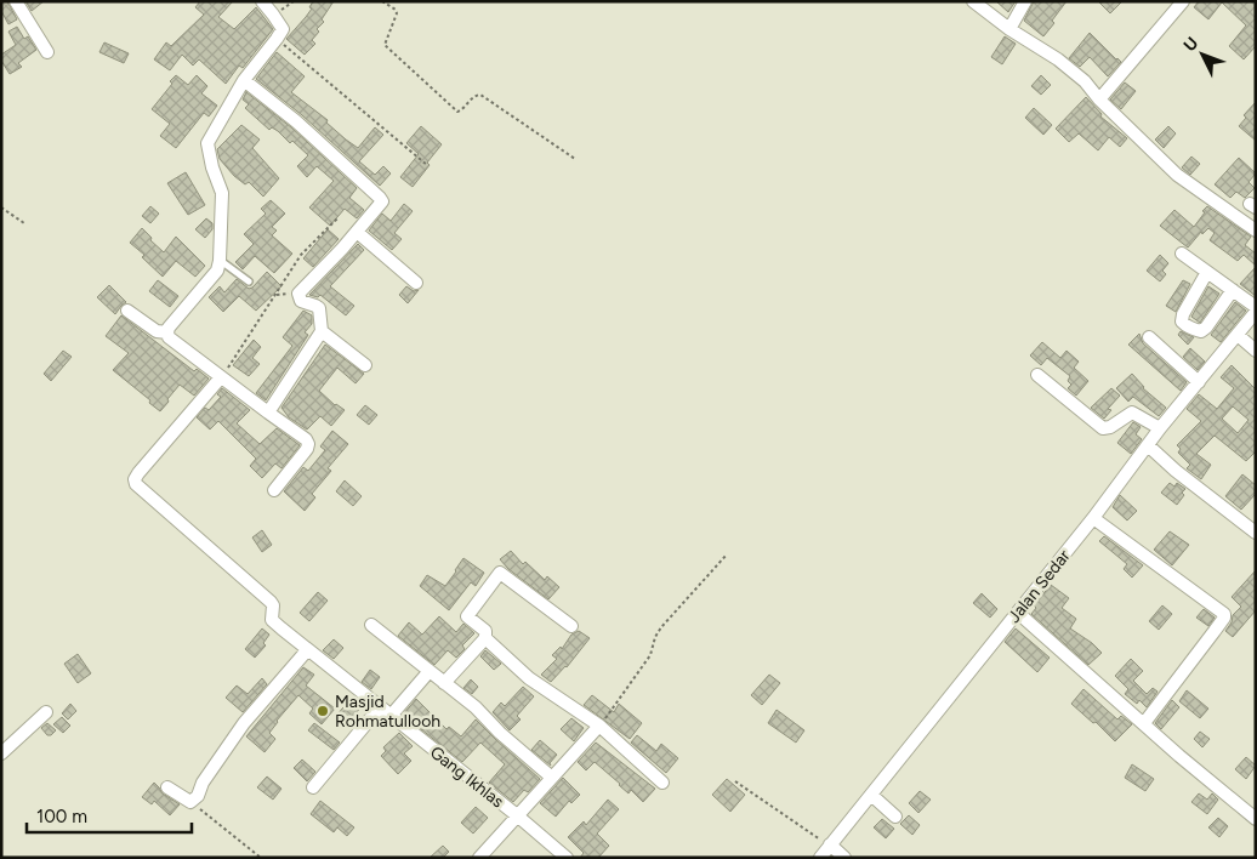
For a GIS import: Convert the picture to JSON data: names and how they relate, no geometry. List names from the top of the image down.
{
  "streets": {
    "street": ["Jalan Sedar", "Gang Ikhlas"]
  },
  "places": ["Masjid Rohmatullooh"],
  "scale_bar": "100 m",
  "north": "top left"
}
